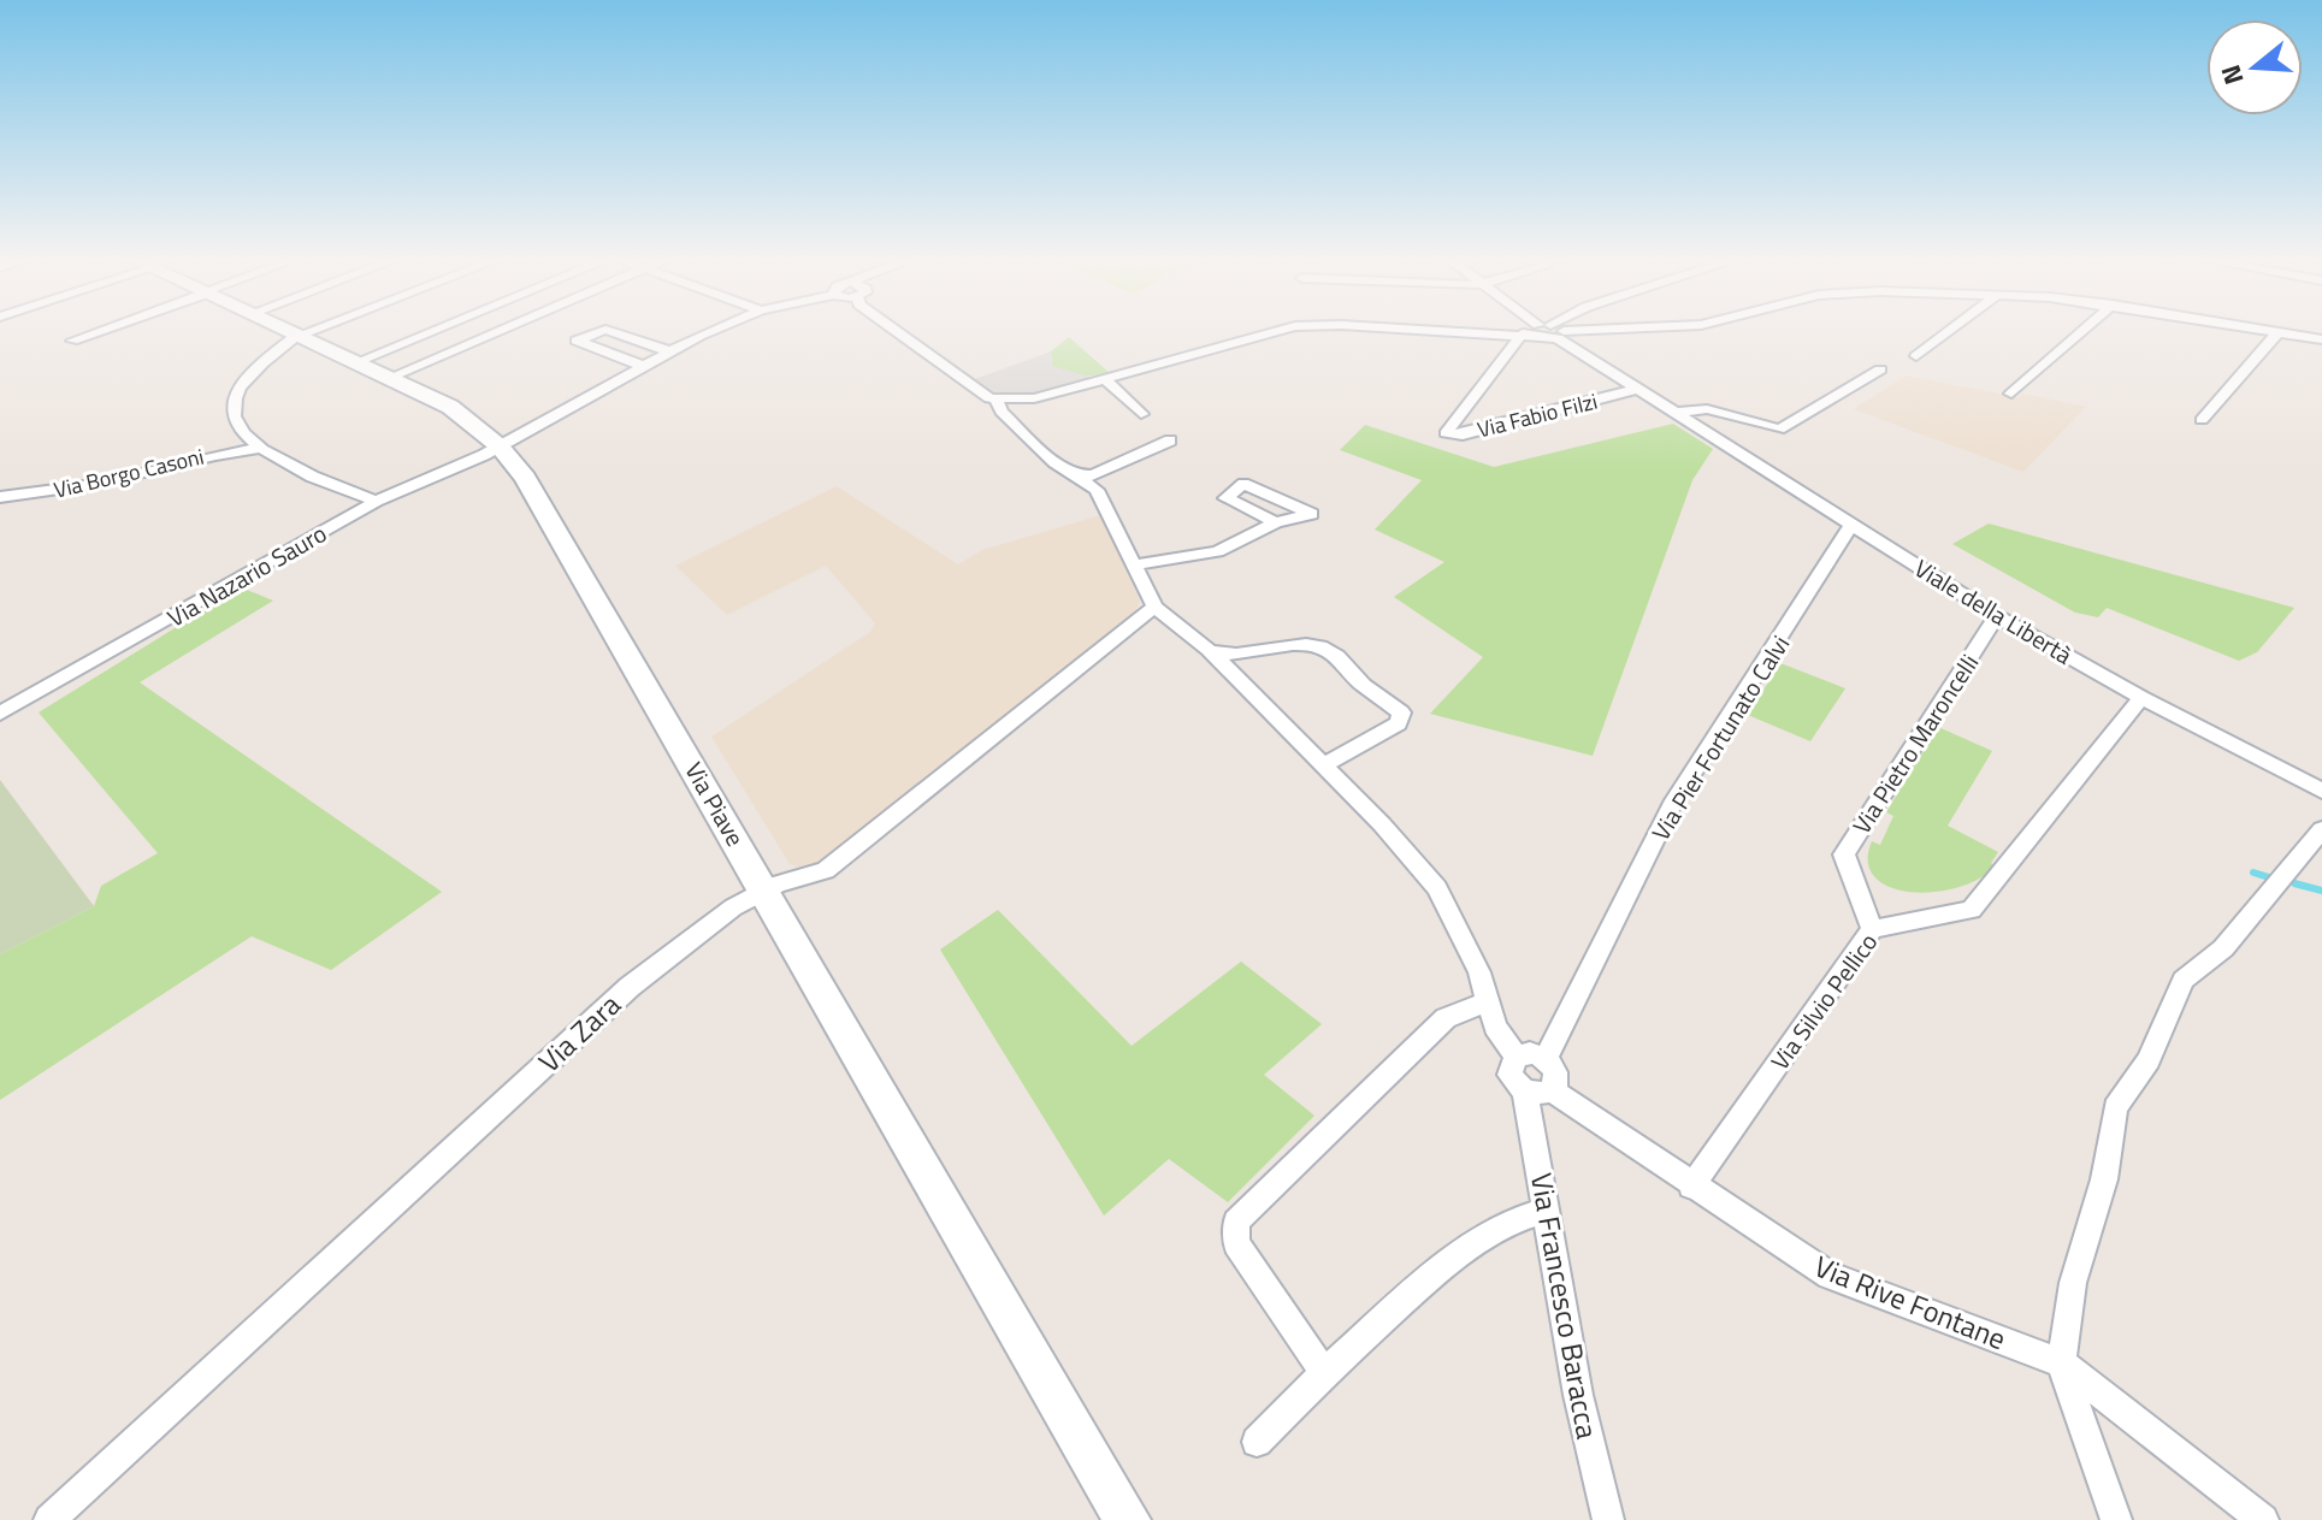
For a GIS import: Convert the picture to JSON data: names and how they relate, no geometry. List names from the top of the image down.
{
  "streets": {
    "street": [
      "Via Fabio Filzi",
      "Via Borgo Casoni",
      "Via Nazario Sauro",
      "Viale della Libertà",
      "Via Pier Fortunato Calvi",
      "Via Pietro Maroncelli",
      "Via Piave",
      "Via Silvio Pellico",
      "Via Zara",
      "Via Rive Fontane",
      "Via Francesco Baracca"
    ]
  },
  "crossings": [
    ["Via Fabio Filzi", "Viale della Libertà"],
    ["Via Borgo Casoni", "Via Nazario Sauro"],
    ["Via Nazario Sauro", "Via Piave"],
    ["Viale della Libertà", "Via Pier Fortunato Calvi"],
    ["Viale della Libertà", "Via Pietro Maroncelli"],
    ["Viale della Libertà", "Via Silvio Pellico"],
    ["Via Pietro Maroncelli", "Via Silvio Pellico"],
    ["Via Piave", "Via Zara"],
    ["Via Silvio Pellico", "Via Rive Fontane"],
    ["Via Rive Fontane", "Via Francesco Baracca"]
  ],
  "north": "left"
}
